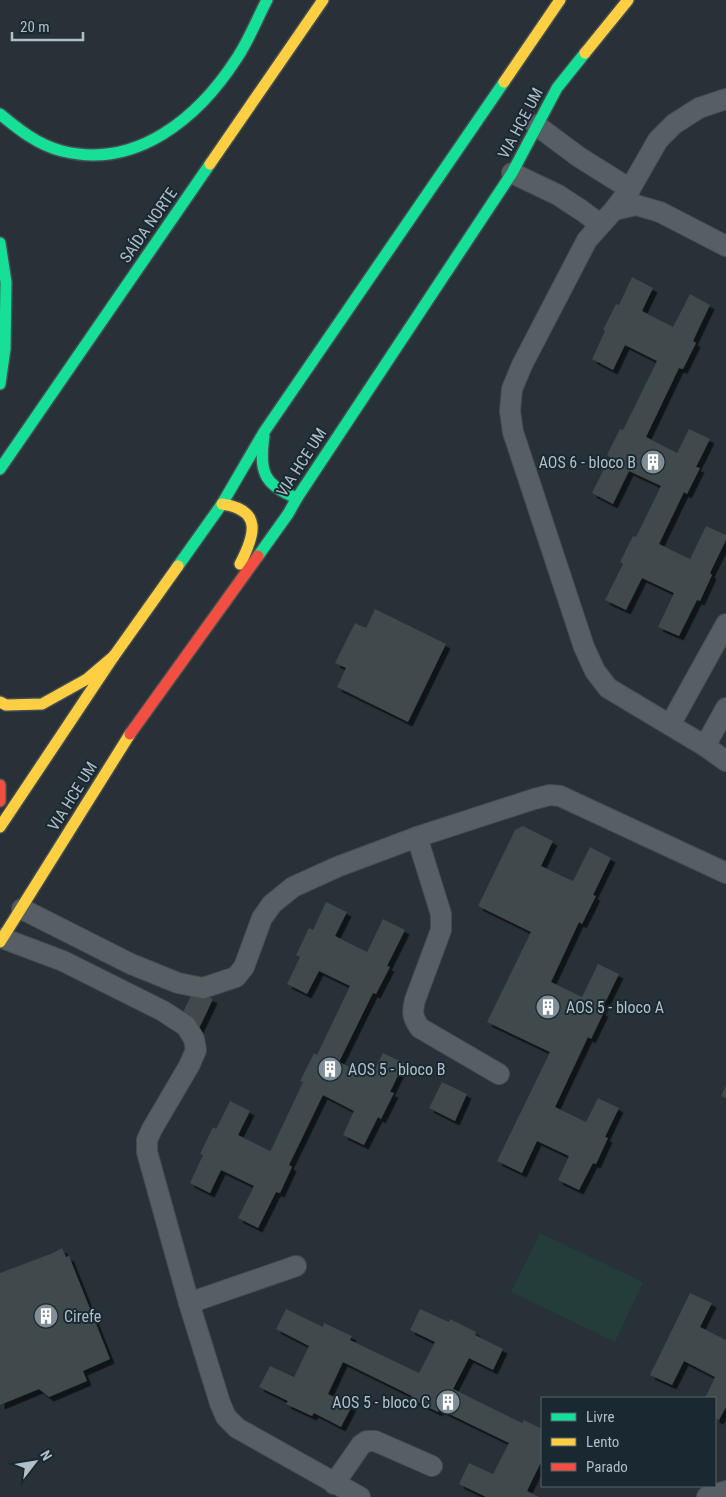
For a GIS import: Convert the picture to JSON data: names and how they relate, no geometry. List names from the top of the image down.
{
  "streets": {
    "main road": ["VIA HCE UM", "SAÍDA NORTE"]
  },
  "places": {
    "building": [
      "AOS 6 - bloco B",
      "AOS 5 - bloco A",
      "AOS 5 - bloco B",
      "Cirefe",
      "AOS 5 - bloco C"
    ]
  },
  "legend": ["Livre", "Lento", "Parado"],
  "scale_bar": "20 m",
  "north": "top right"
}
